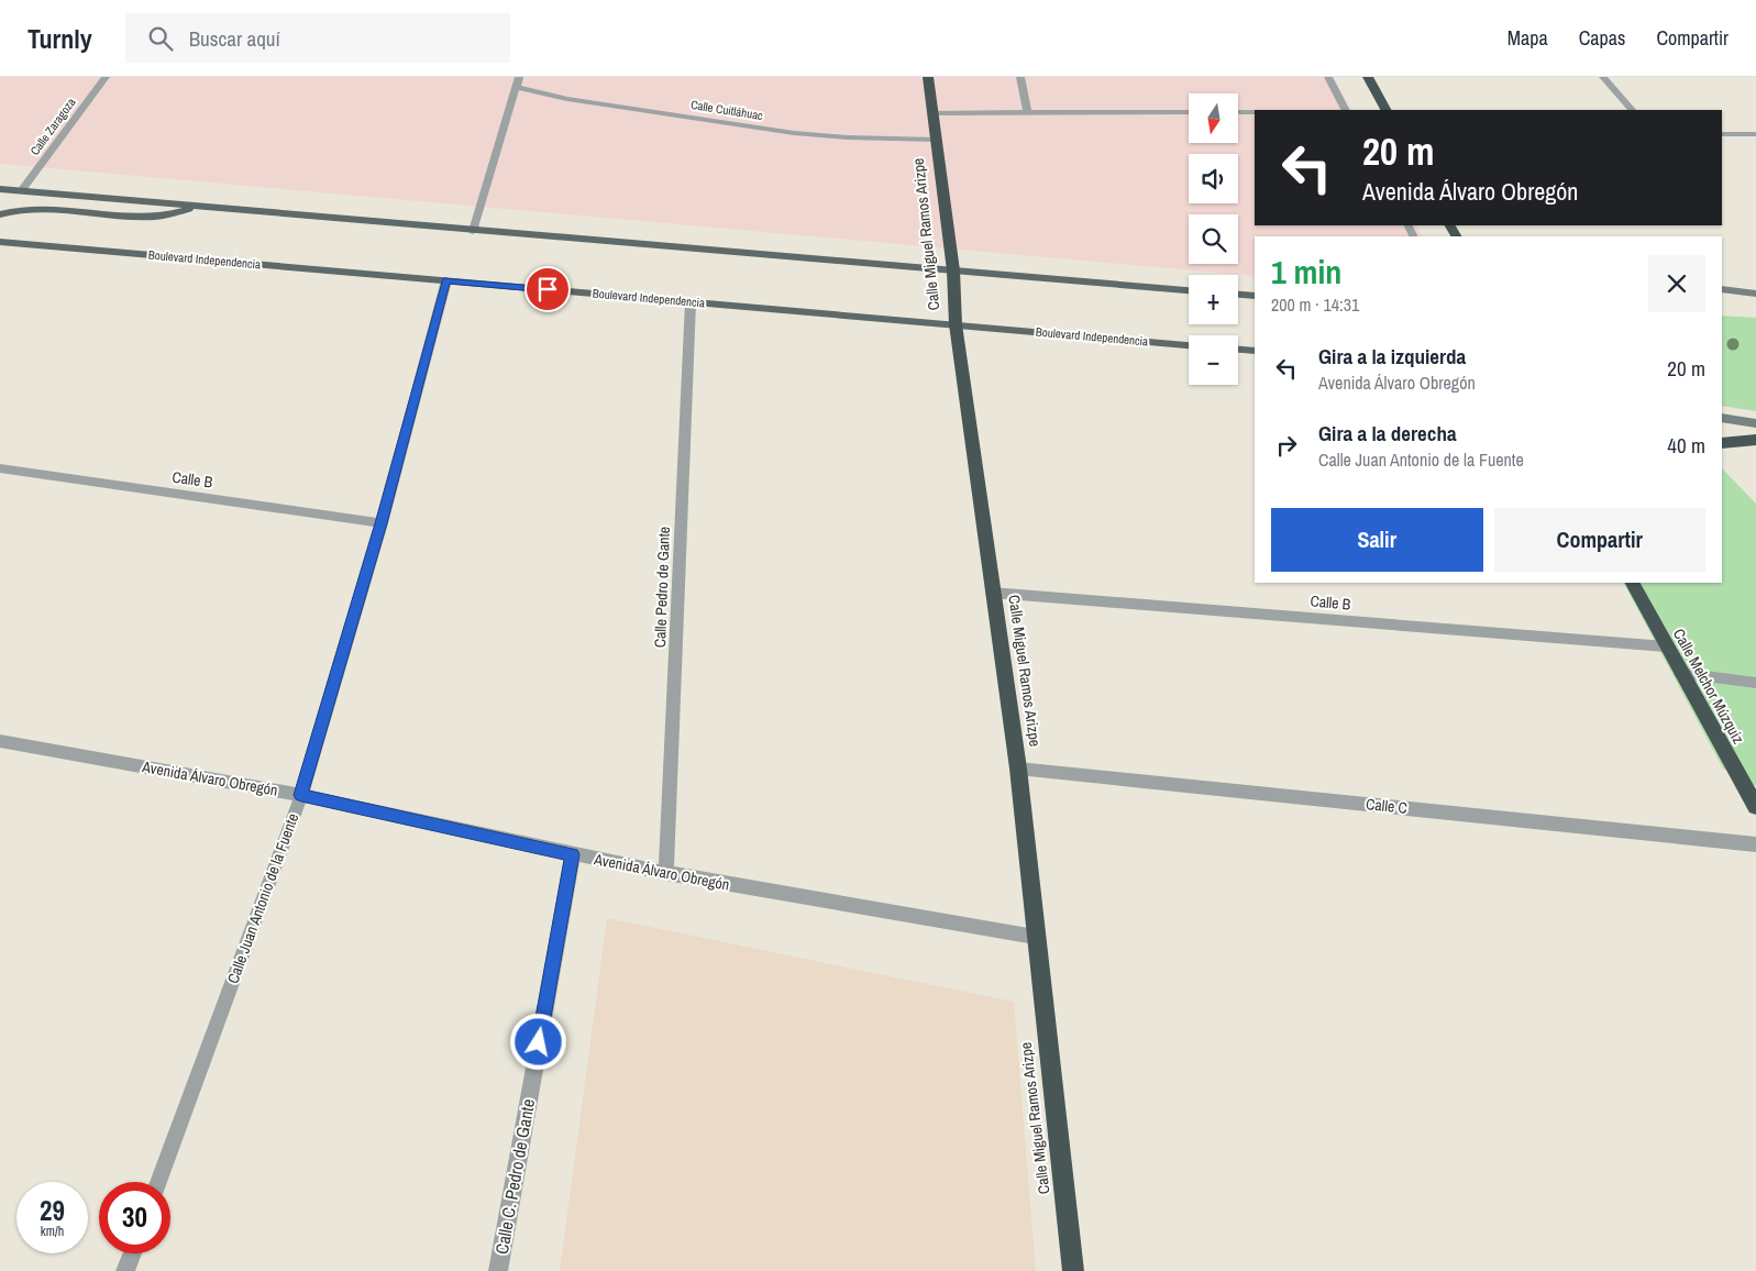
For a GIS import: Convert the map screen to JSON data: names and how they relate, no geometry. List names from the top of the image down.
{
  "streets": {
    "highway": ["Calle Miguel Ramos Arizpe", "Calle Melchor Múzquiz"],
    "main road": ["Boulevard Independencia"],
    "street": [
      "Calle Cuitláhuac",
      "Calle Zaragoza",
      "Calle B",
      "Calle Pedro de Gante",
      "Avenida Álvaro Obregón",
      "Calle C",
      "Calle Juan Antonio de la Fuente",
      "Calle C. Pedro de Gante"
    ]
  },
  "crossings": [
    ["Calle Cuitláhuac", "Calle Miguel Ramos Arizpe"],
    ["Calle Miguel Ramos Arizpe", "Boulevard Independencia"],
    ["Calle Miguel Ramos Arizpe", "Calle B"],
    ["Calle Miguel Ramos Arizpe", "Avenida Álvaro Obregón"],
    ["Calle Miguel Ramos Arizpe", "Calle C"],
    ["Boulevard Independencia", "Calle Pedro de Gante"],
    ["Boulevard Independencia", "Calle Juan Antonio de la Fuente"],
    ["Calle B", "Calle Melchor Múzquiz"],
    ["Calle B", "Calle Juan Antonio de la Fuente"],
    ["Calle Pedro de Gante", "Avenida Álvaro Obregón"],
    ["Avenida Álvaro Obregón", "Calle Juan Antonio de la Fuente"],
    ["Avenida Álvaro Obregón", "Calle C. Pedro de Gante"]
  ],
  "north": "bottom",
  "page": {
    "header": "Turnly",
    "search": "Buscar aquí",
    "nav": ["Mapa", "Capas", "Compartir"],
    "map_buttons": ["+", "−"],
    "turn": ["20 m", "Avenida Álvaro Obregón"],
    "heading": ["1 min", "200 m · 14:31"],
    "list": [
      {
        "name": "Gira a la izquierda",
        "note": "Avenida Álvaro Obregón",
        "value": "20 m"
      },
      {
        "name": "Gira a la derecha",
        "note": "Calle Juan Antonio de la Fuente",
        "value": "40 m"
      }
    ],
    "buttons": ["Salir", "Compartir"],
    "speed": "29 km/h",
    "limit": "30"
  }
}
